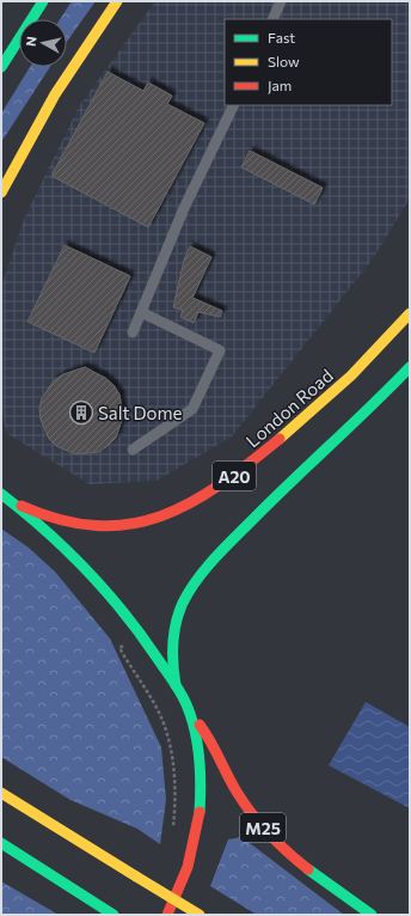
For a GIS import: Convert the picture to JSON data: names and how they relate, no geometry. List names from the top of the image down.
{
  "streets": {
    "main road": ["London Road", "A20", "M25"]
  },
  "places": {
    "building": ["Salt Dome"]
  },
  "legend": ["Fast", "Slow", "Jam"],
  "north": "left"
}
